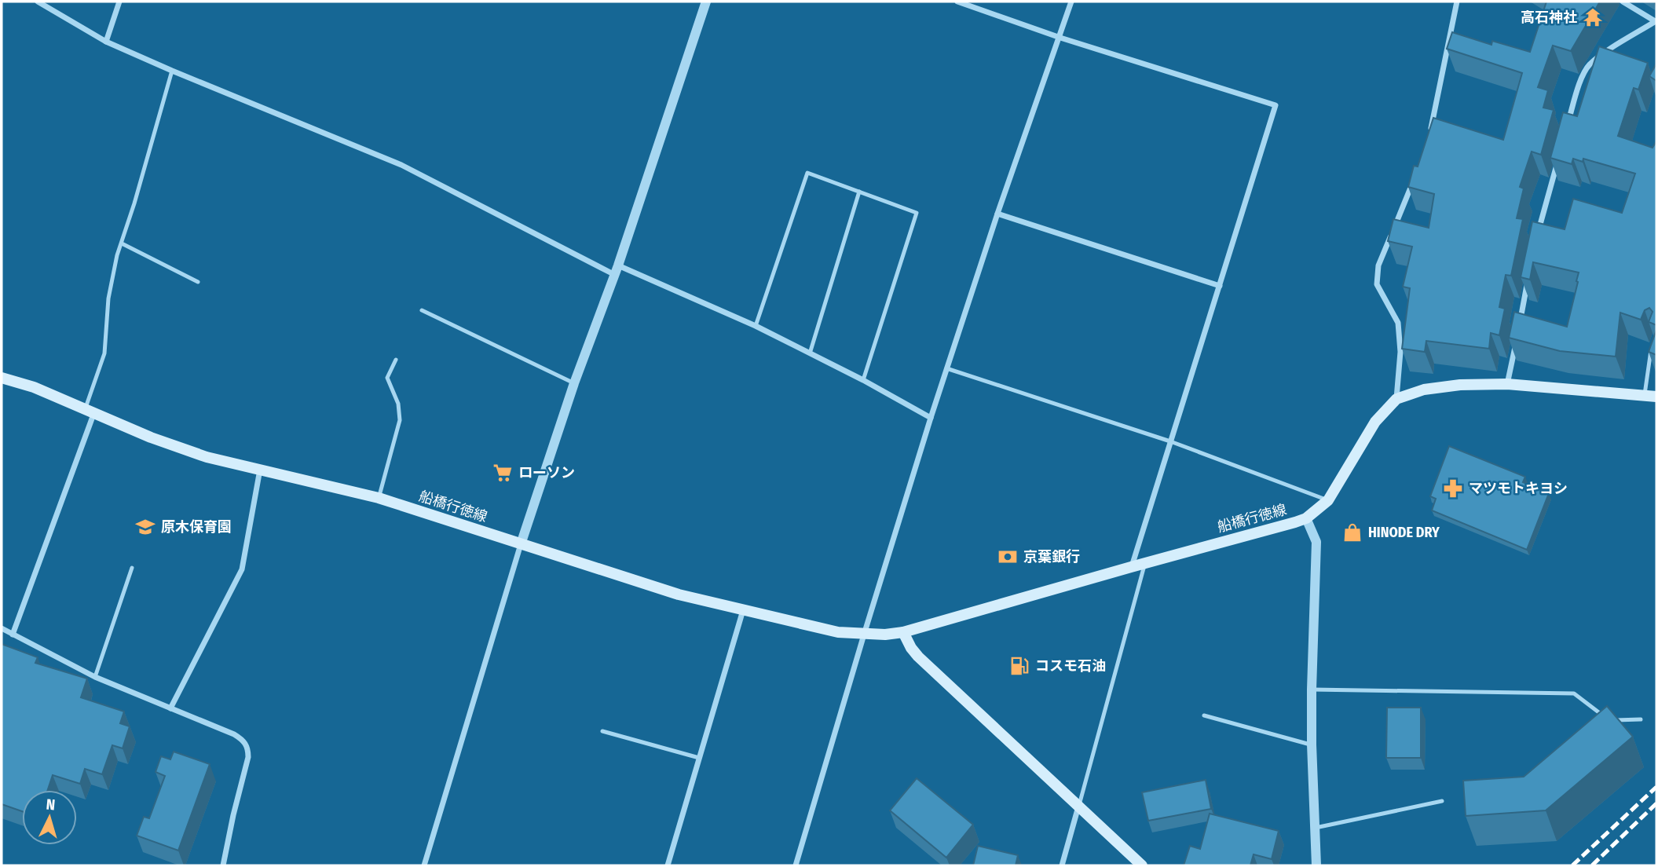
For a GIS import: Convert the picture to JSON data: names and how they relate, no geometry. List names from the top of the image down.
{
  "streets": {
    "main road": ["船橋行徳線"]
  },
  "places": {
    "temple": ["高石神社"],
    "supermarket": ["ローソン"],
    "pharmacy": ["マツモトキヨシ"],
    "school or university": ["原木保育園"],
    "shop": ["HINODE DRY"],
    "bank": ["京葉銀行"],
    "fuel station": ["コスモ石油"]
  },
  "north": "top"
}
